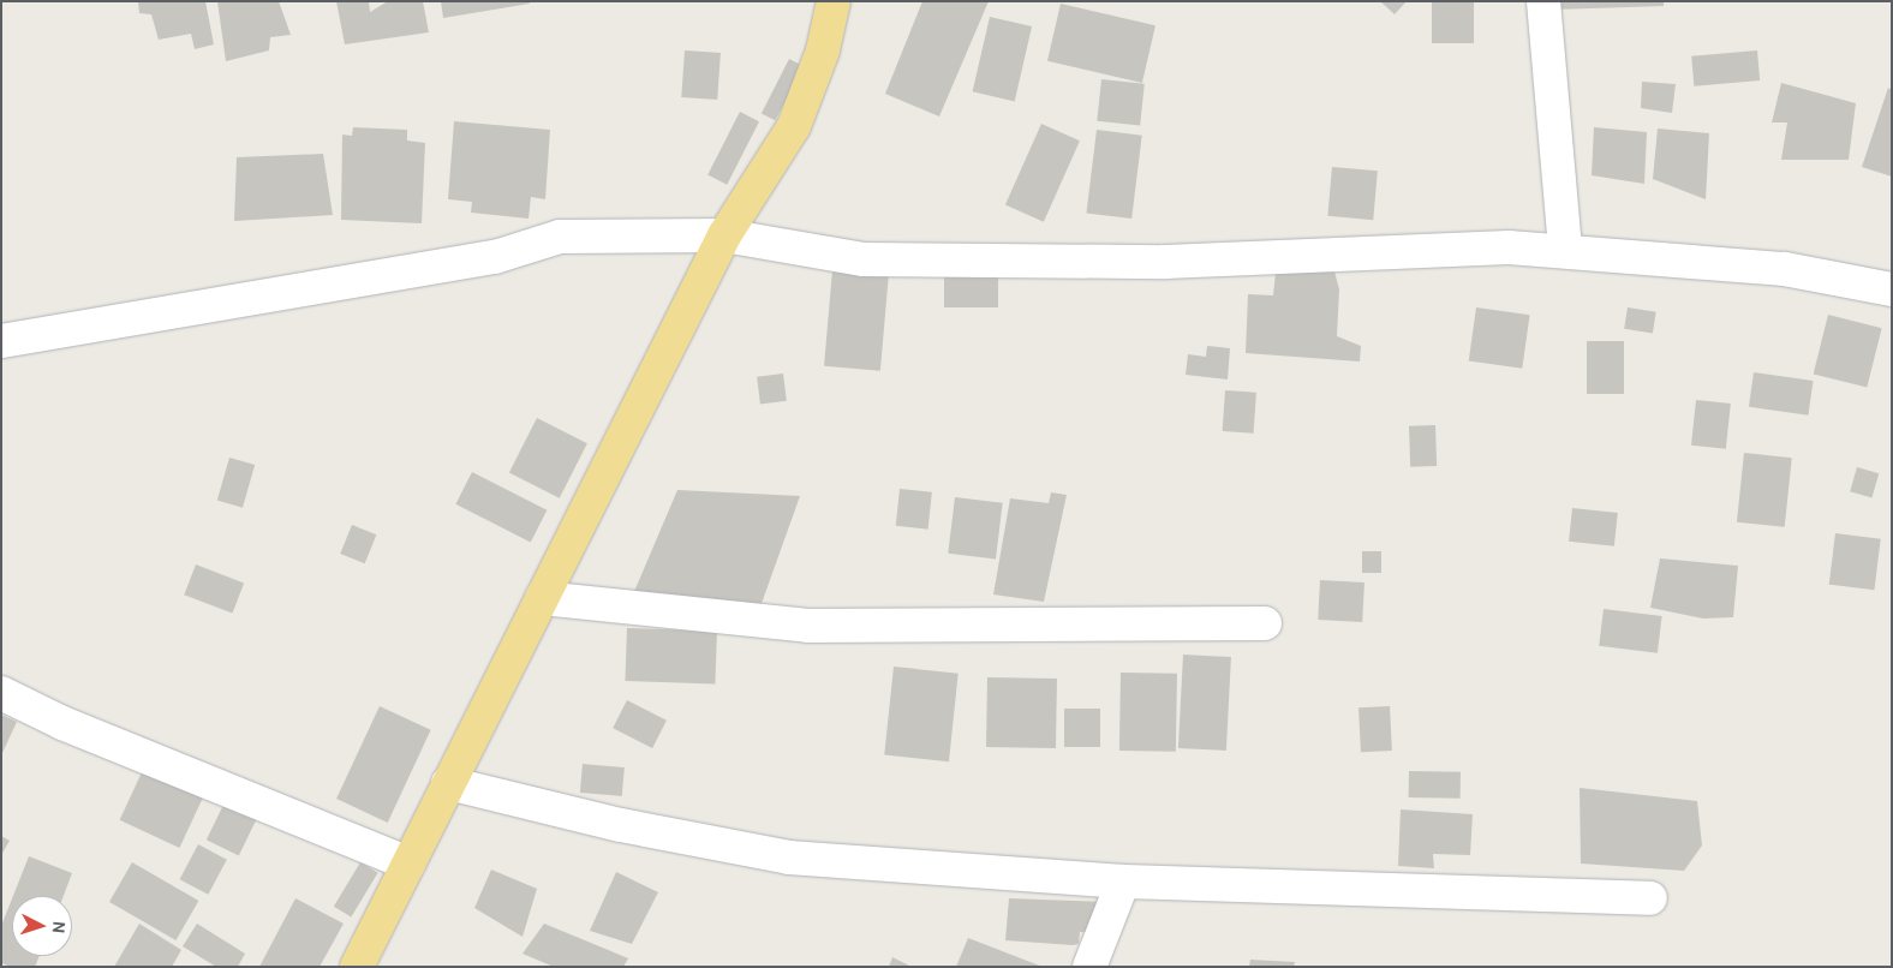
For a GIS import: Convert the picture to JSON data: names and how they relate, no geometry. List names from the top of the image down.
{
  "north": "right"
}
